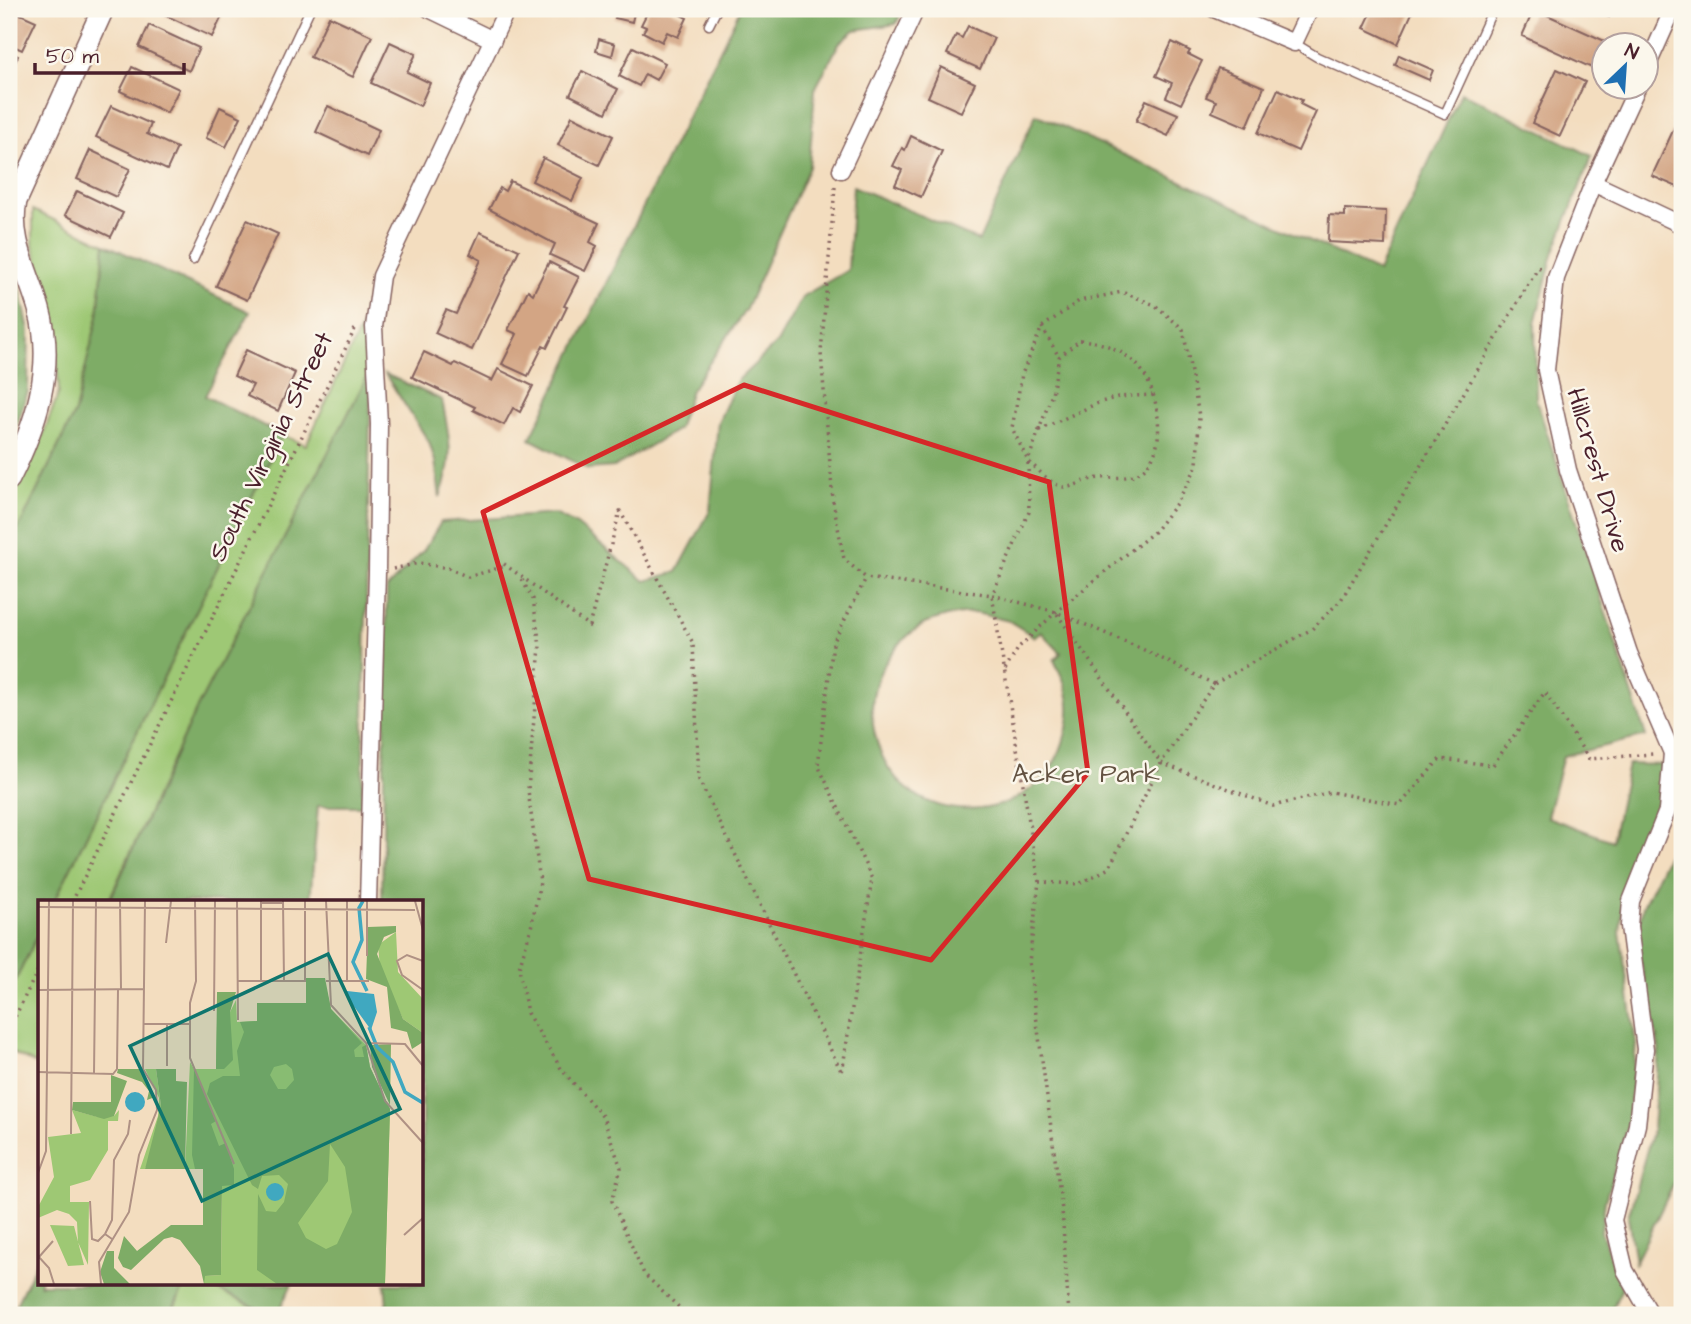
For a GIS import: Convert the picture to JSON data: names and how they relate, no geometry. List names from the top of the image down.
{
  "streets": {
    "street": ["Hillcrest Drive"],
    "path": ["South Virginia Street"]
  },
  "parks": ["Acker Park"],
  "scale_bar": "50 m",
  "north": "top right"
}
